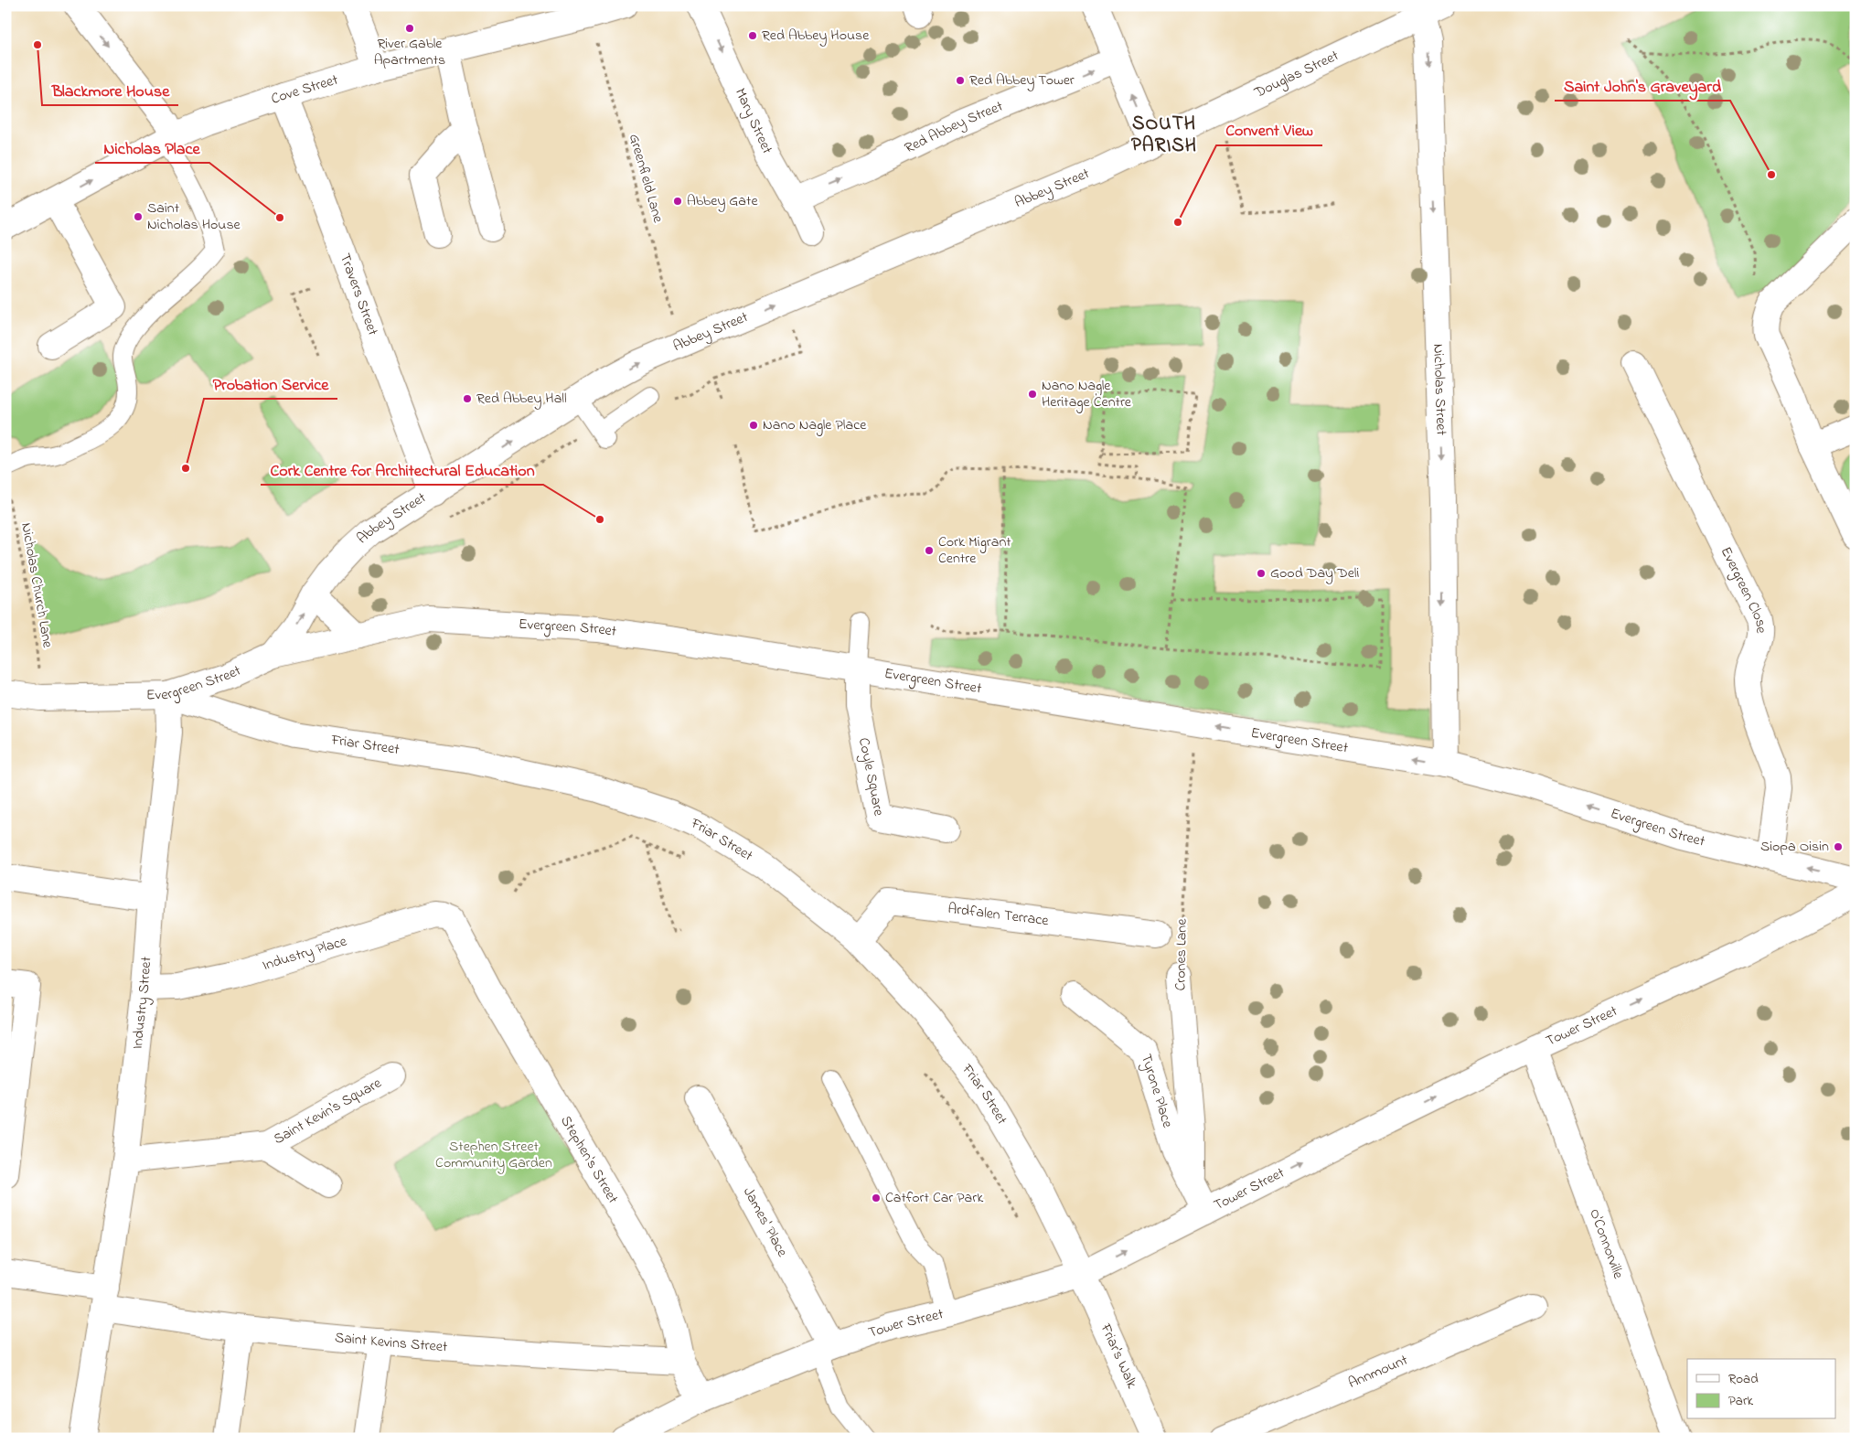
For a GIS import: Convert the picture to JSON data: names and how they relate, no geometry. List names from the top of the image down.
{
  "streets": {
    "street": [
      "Douglas Street",
      "Cove Street",
      "Mary Street",
      "Red Abbey Street",
      "Abbey Street",
      "Travers Street",
      "Nicholas Street",
      "Evergreen Close",
      "Evergreen Street",
      "Friar Street",
      "Coyle Square",
      "Ardfalen Terrace",
      "Industry Place",
      "Crones Lane",
      "Industry Street",
      "Tower Street",
      "Tyrone Place",
      "Saint Kevin's Square",
      "Stephen's Street",
      "James' Place",
      "O'Connorville",
      "Saint Kevins Street",
      "Friar's Walk",
      "Annmount"
    ],
    "path": ["Greenfield Lane", "Nicholas Church Lane"]
  },
  "crossings": [
    ["Douglas Street", "Abbey Street"],
    ["Douglas Street", "Nicholas Street"],
    ["Cove Street", "Travers Street"],
    ["Mary Street", "Red Abbey Street"],
    ["Abbey Street", "Travers Street"],
    ["Abbey Street", "Evergreen Street"],
    ["Nicholas Street", "Evergreen Street"],
    ["Evergreen Close", "Evergreen Street"],
    ["Evergreen Street", "Friar Street"],
    ["Evergreen Street", "Coyle Square"],
    ["Evergreen Street", "Crones Lane"],
    ["Evergreen Street", "Industry Street"],
    ["Friar Street", "Ardfalen Terrace"],
    ["Friar Street", "Industry Street"],
    ["Friar Street", "Tower Street"],
    ["Friar Street", "Friar's Walk"],
    ["Industry Place", "Industry Street"],
    ["Industry Place", "Stephen's Street"],
    ["Crones Lane", "Tyrone Place"],
    ["Industry Street", "Saint Kevin's Square"],
    ["Industry Street", "Saint Kevins Street"],
    ["Tower Street", "Tyrone Place"],
    ["Tower Street", "Stephen's Street"],
    ["Tower Street", "James' Place"],
    ["Tower Street", "O'Connorville"],
    ["Tower Street", "Friar's Walk"],
    ["Stephen's Street", "Saint Kevins Street"]
  ],
  "one_way": [
    "Mary Street",
    "Red Abbey Street",
    "Abbey Street",
    "Nicholas Street",
    "Evergreen Street",
    "Tower Street"
  ],
  "districts": ["SOUTH PARISH"],
  "parks": ["Stephen Street Community Garden"],
  "places": [
    "River Gable Apartments",
    "Red Abbey House",
    "Blackmore House",
    "Red Abbey Tower",
    "Saint John's Graveyard",
    "Abbey Gate",
    "Saint Nicholas House",
    "Nicholas Place",
    "Convent View",
    "Nano Nagle Heritage Centre",
    "Red Abbey Hall",
    "Nano Nagle Place",
    "Probation Service",
    "Cork Centre for Architectural Education",
    "Cork Migrant Centre",
    "Good Day Deli",
    "Siopa Oisin",
    "Catfort Car Park"
  ],
  "legend": ["Road", "Park"]
}
